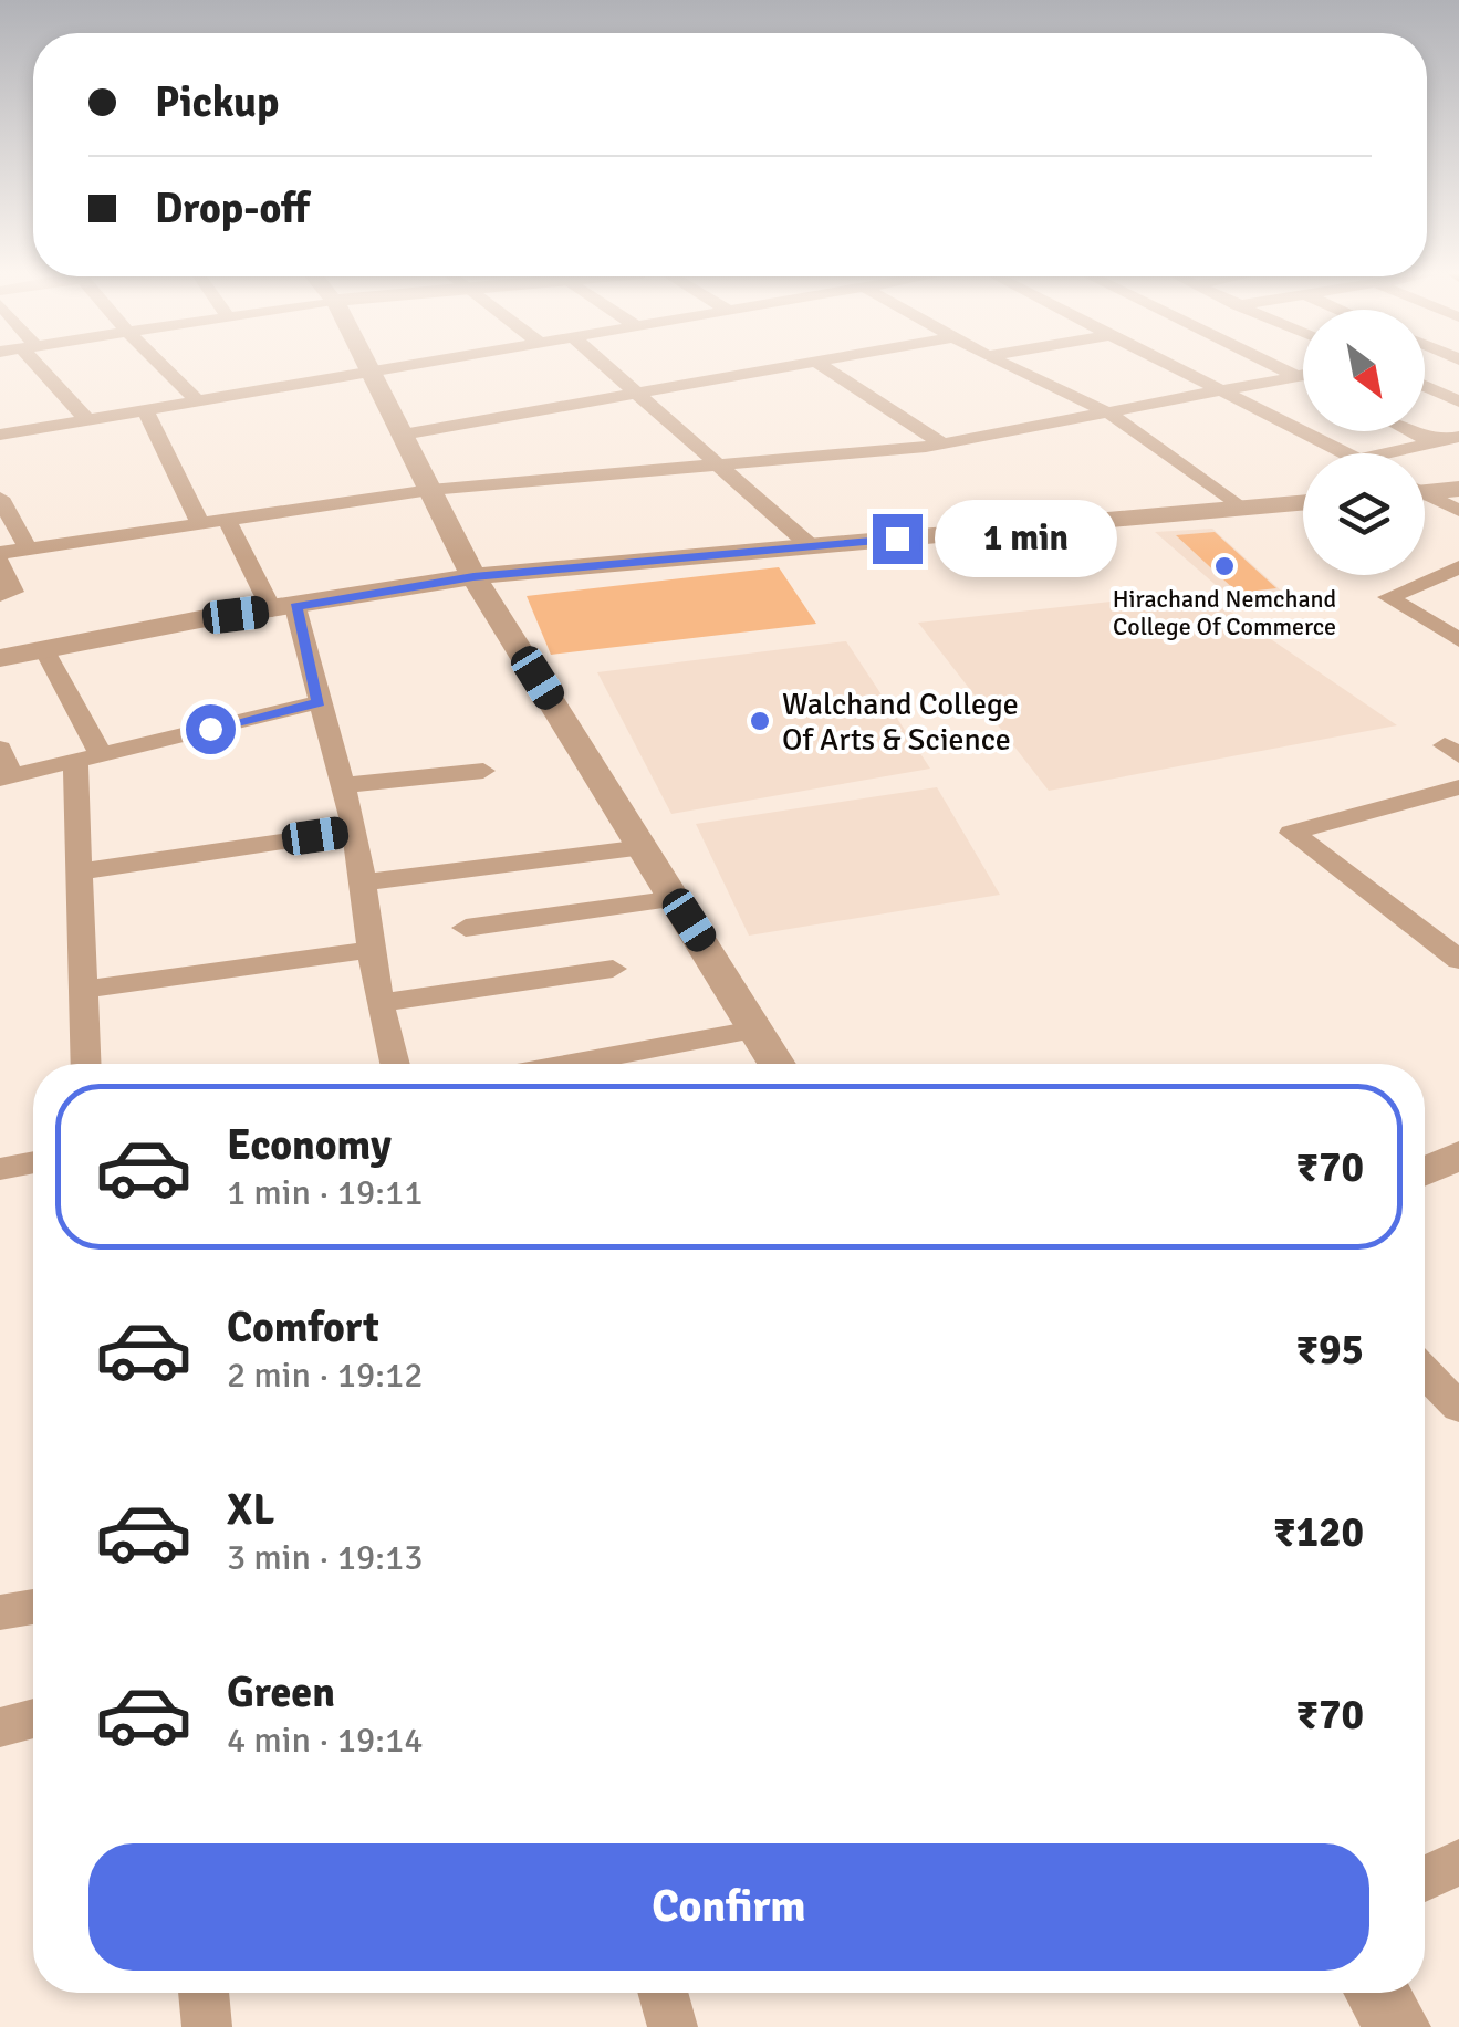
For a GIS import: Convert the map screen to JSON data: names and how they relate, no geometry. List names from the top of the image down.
{
  "places": ["Hirachand Nemchand College Of Commerce", "Walchand College Of Arts & Science"],
  "north": "bottom right",
  "page": {
    "banner": ["Pickup", "Drop-off"],
    "bubble": "1 min",
    "list": [
      {
        "name": "Economy",
        "note": "1 min · 19:11",
        "value": "₹70"
      },
      {
        "name": "Comfort",
        "note": "2 min · 19:12",
        "value": "₹95"
      },
      {
        "name": "XL",
        "note": "3 min · 19:13",
        "value": "₹120"
      },
      {
        "name": "Green",
        "note": "4 min · 19:14",
        "value": "₹70"
      }
    ],
    "buttons": "Confirm"
  }
}
